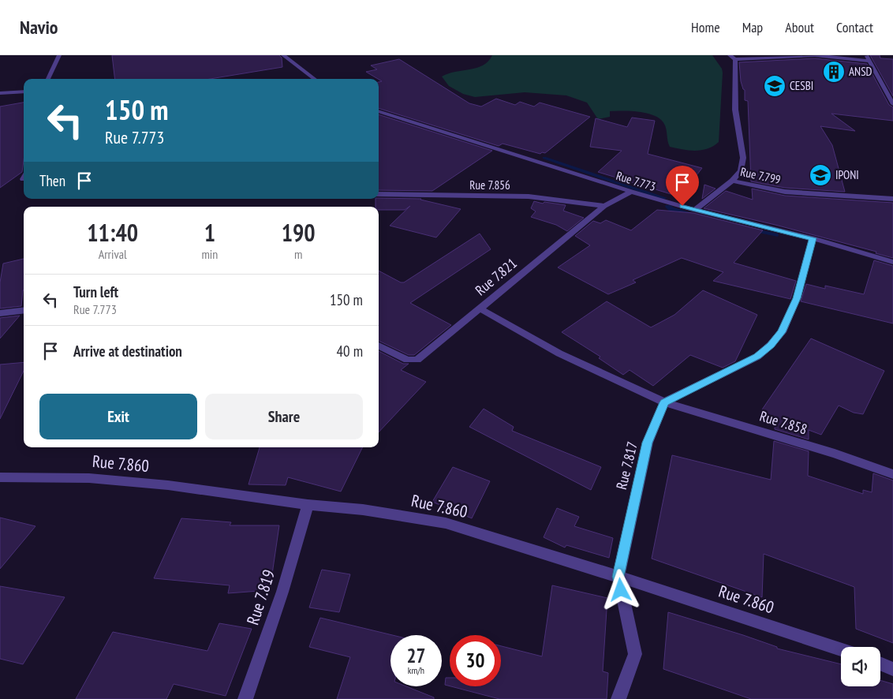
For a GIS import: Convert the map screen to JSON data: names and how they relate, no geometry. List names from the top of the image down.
{
  "streets": {
    "street": [
      "Rue 7.799",
      "Rue 7.773",
      "Rue 7.856",
      "Rue 7.821",
      "Rue 7.858",
      "Rue 7.860",
      "Rue 7.817",
      "Rue 7.819"
    ]
  },
  "crossings": [
    ["Rue 7.773", "Rue 7.821"],
    ["Rue 7.856", "Rue 7.821"],
    ["Rue 7.821", "Rue 7.858"],
    ["Rue 7.858", "Rue 7.817"],
    ["Rue 7.860", "Rue 7.817"],
    ["Rue 7.860", "Rue 7.819"]
  ],
  "places": {
    "building": ["ANSD"],
    "school or university": ["CESBI", "IPONI"]
  },
  "page": {
    "header": "Navio",
    "nav": [
      "Home",
      "Map",
      "About",
      "Contact"
    ],
    "turn": ["150 m", "Rue 7.773"],
    "then": "Then",
    "eta": [
      "11:40",
      "Arrival",
      "1",
      "min",
      "190",
      "m"
    ],
    "list": [
      {
        "name": "Turn left",
        "note": "Rue 7.773",
        "value": "150 m"
      },
      {
        "name": "Arrive at destination",
        "value": "40 m"
      }
    ],
    "buttons": ["Exit", "Share"],
    "speed": "27 km/h",
    "limit": "30"
  }
}
